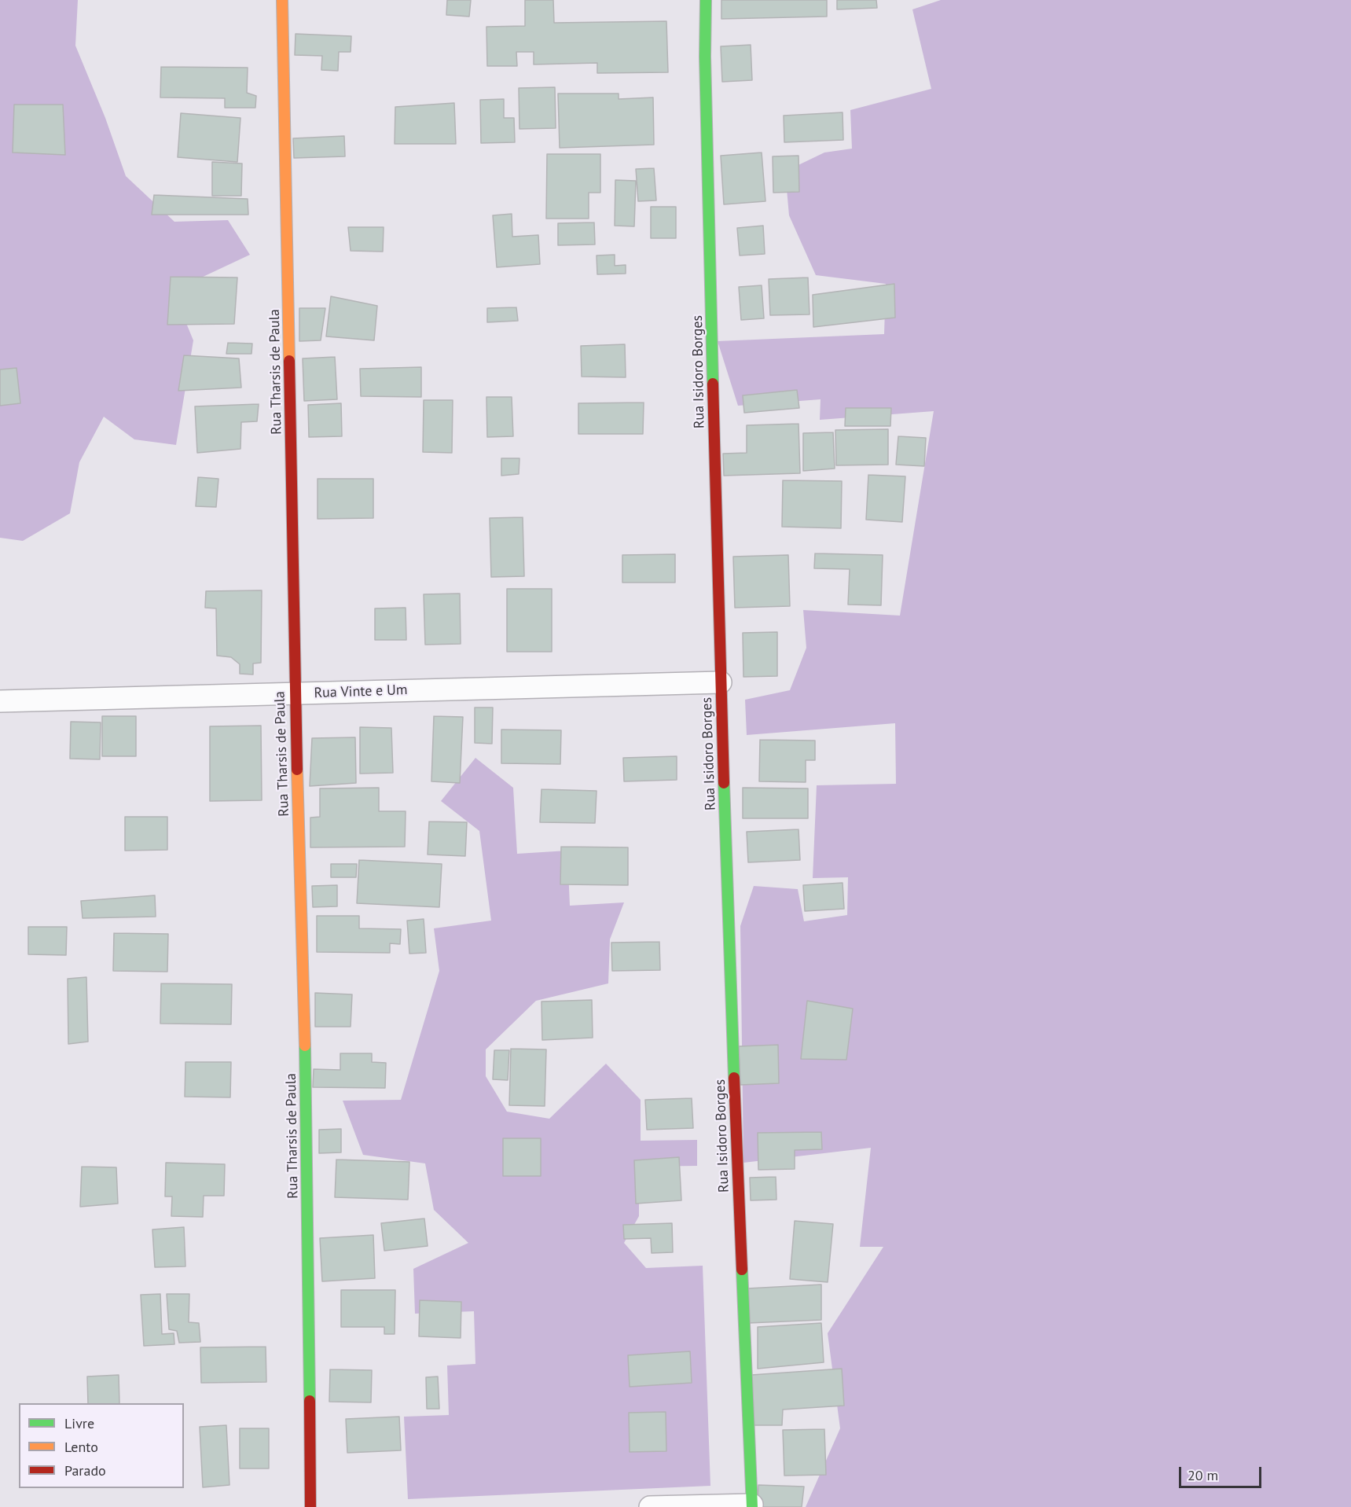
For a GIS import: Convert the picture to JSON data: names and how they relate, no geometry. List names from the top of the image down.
{
  "streets": {
    "street": ["Rua Tharsis de Paula", "Rua Isidoro Borges", "Rua Vinte e Um"]
  },
  "crossings": [
    ["Rua Tharsis de Paula", "Rua Vinte e Um"],
    ["Rua Isidoro Borges", "Rua Vinte e Um"]
  ],
  "legend": ["Livre", "Lento", "Parado"],
  "scale_bar": "20 m"
}
